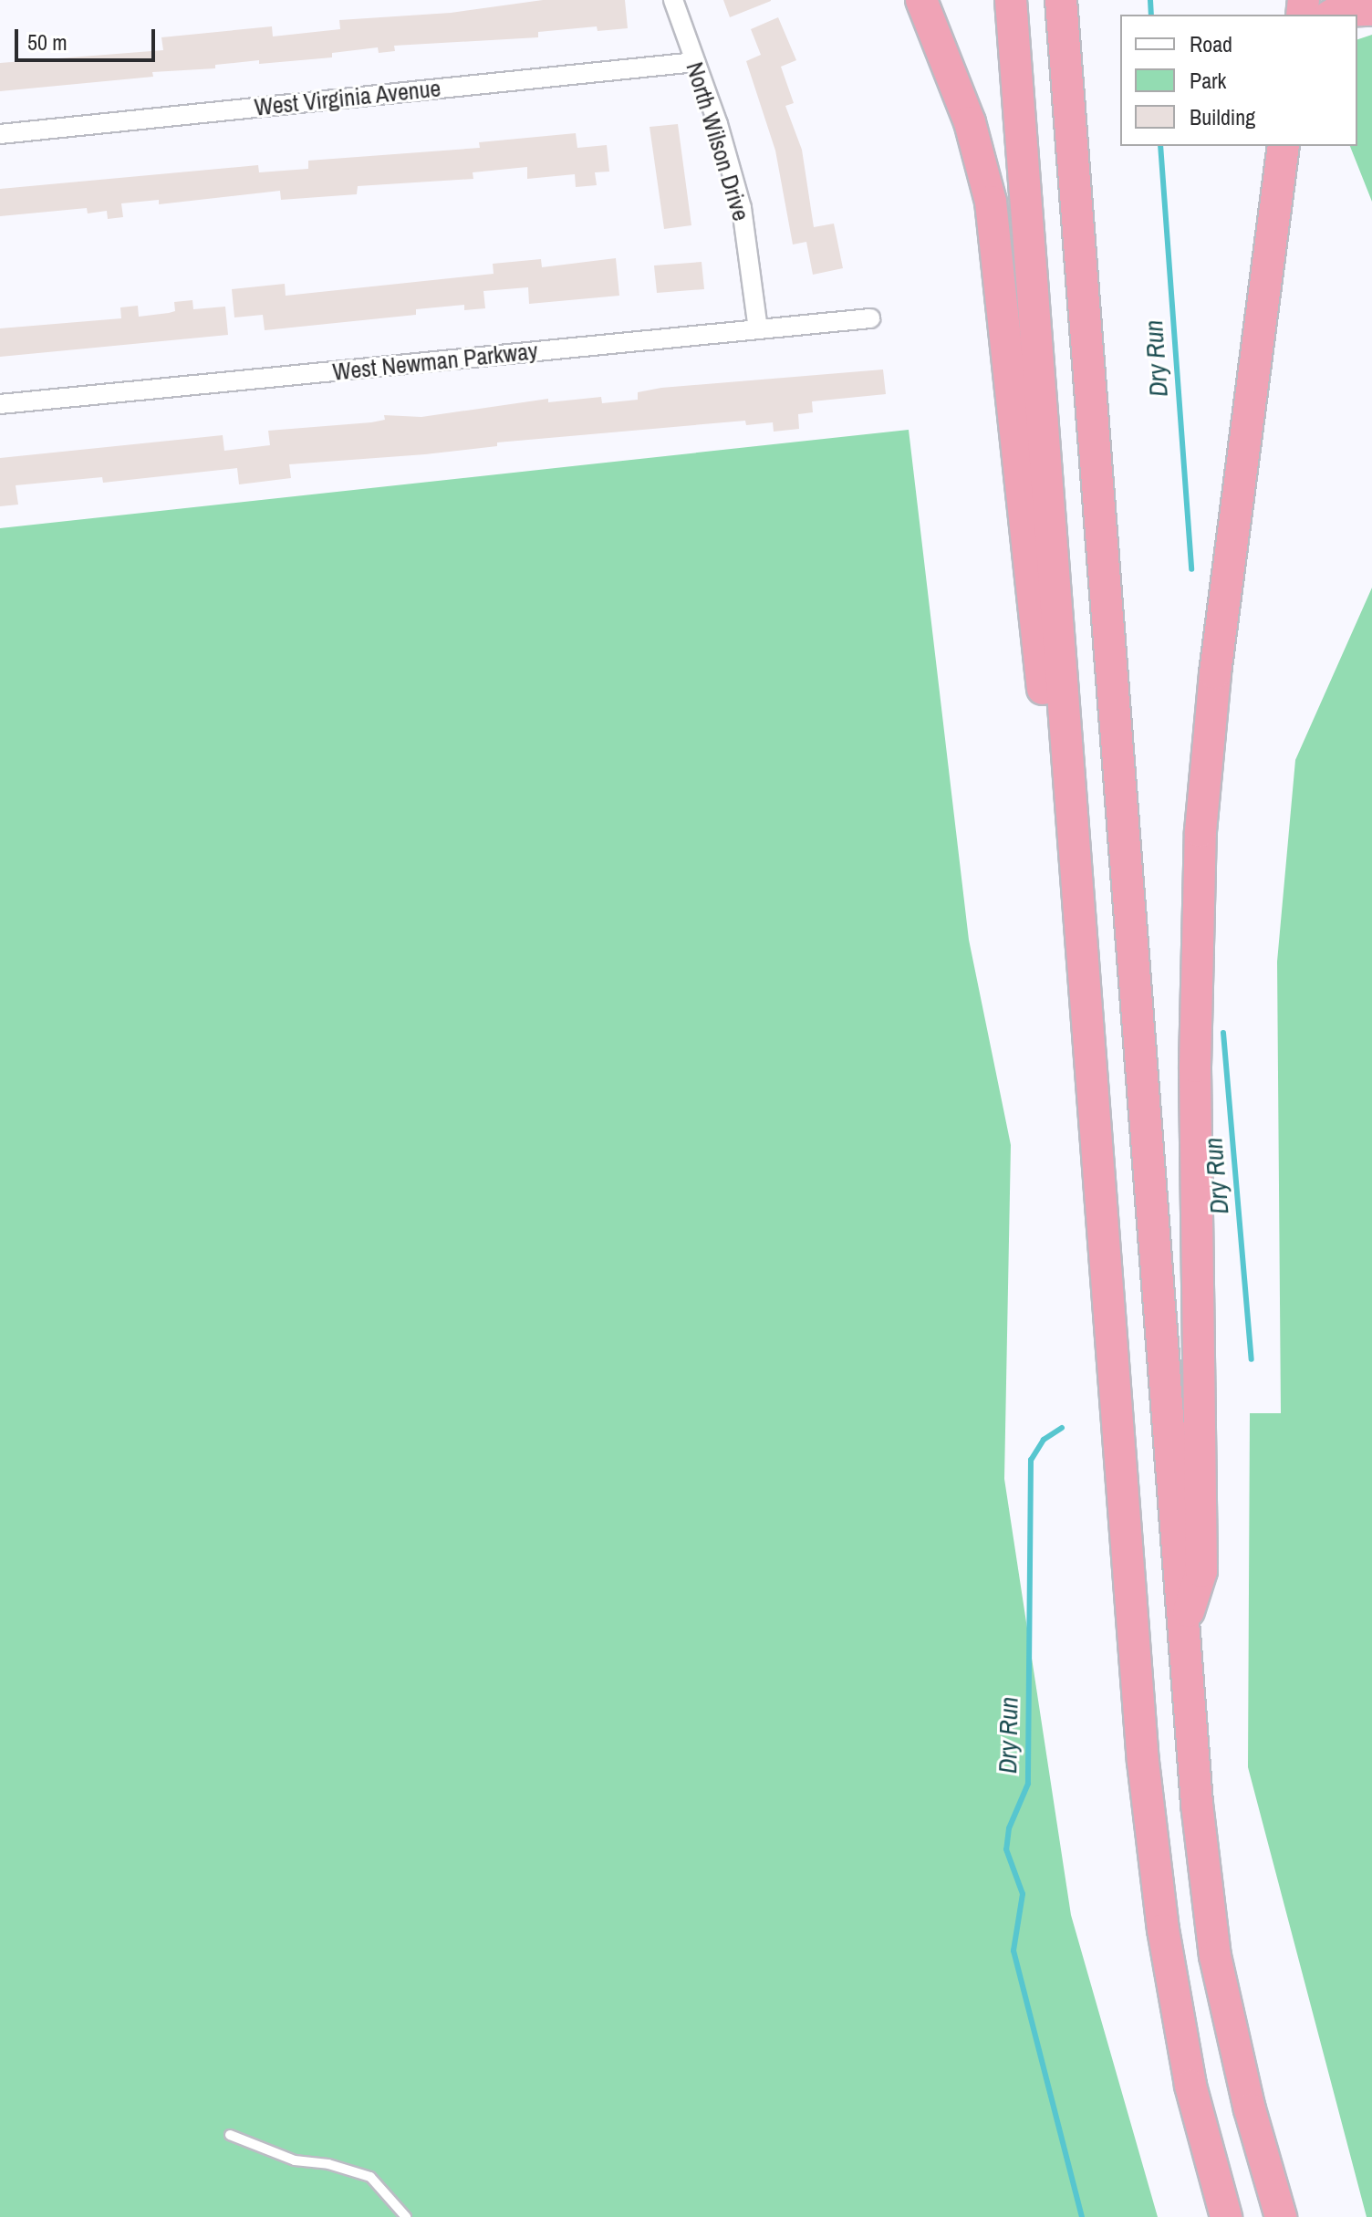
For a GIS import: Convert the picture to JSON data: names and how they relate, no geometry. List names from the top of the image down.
{
  "streets": {
    "street": ["West Virginia Avenue", "North Wilson Drive", "West Newman Parkway"]
  },
  "crossings": [
    ["West Virginia Avenue", "North Wilson Drive"],
    ["North Wilson Drive", "West Newman Parkway"]
  ],
  "water": ["Dry Run"],
  "legend": ["Road", "Park", "Building"],
  "scale_bar": "50 m"
}
